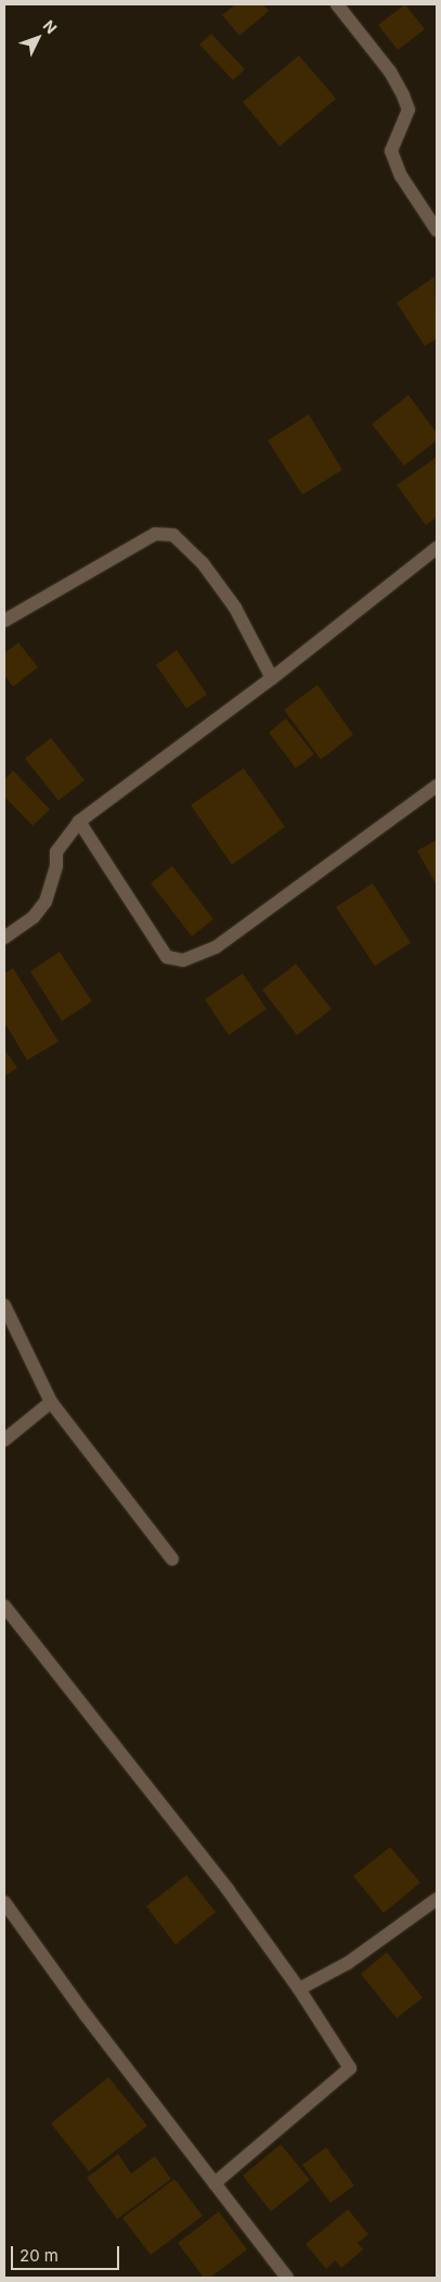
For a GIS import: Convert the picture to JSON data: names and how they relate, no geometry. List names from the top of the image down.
{
  "scale_bar": "20 m",
  "north": "top right"
}
